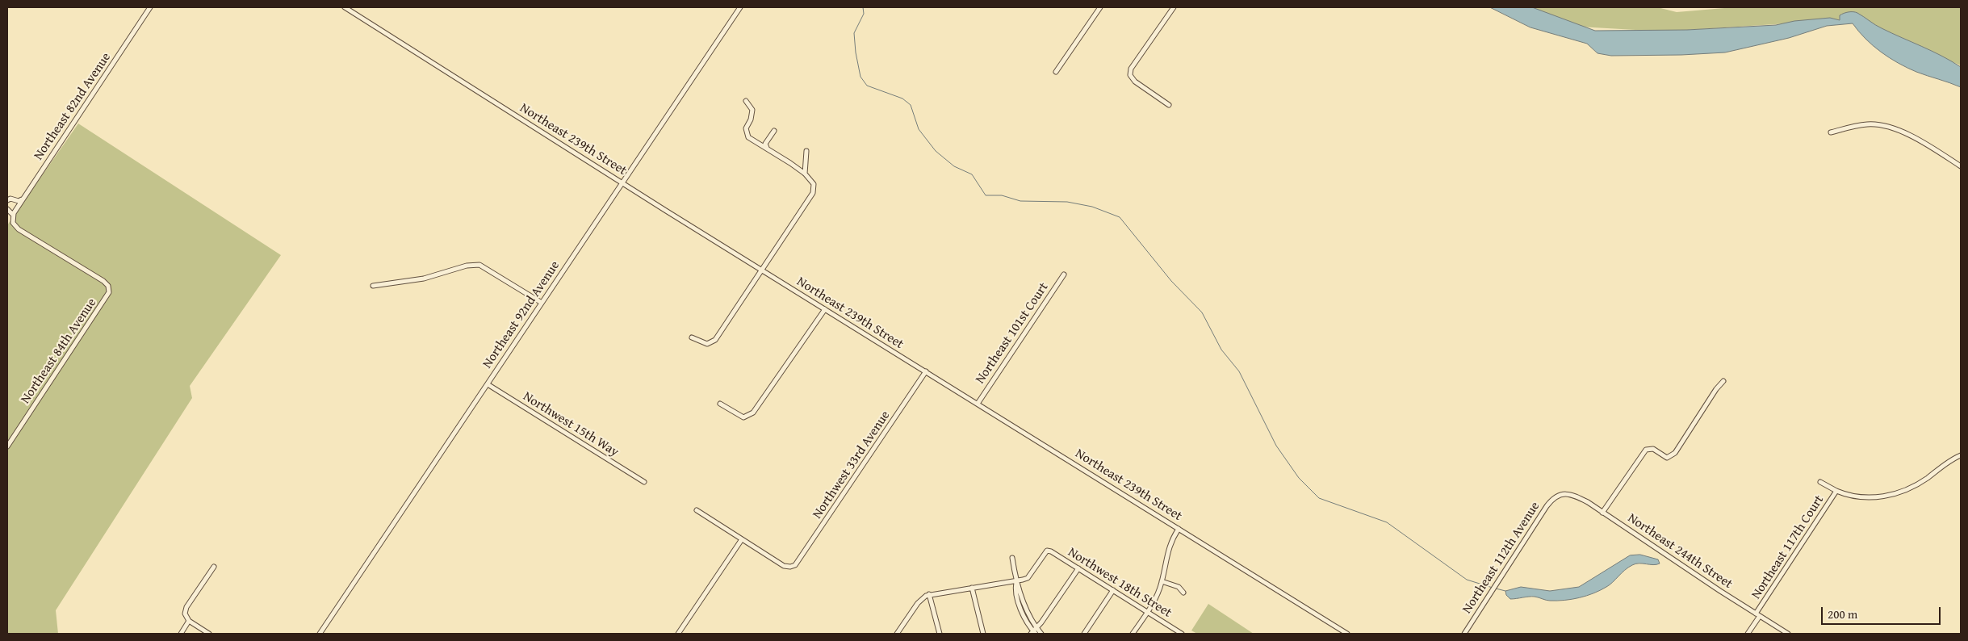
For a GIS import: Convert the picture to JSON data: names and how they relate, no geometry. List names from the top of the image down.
{
  "streets": {
    "street": [
      "Northeast 82nd Avenue",
      "Northeast 239th Street",
      "Northeast 92nd Avenue",
      "Northeast 101st Court",
      "Northeast 84th Avenue",
      "Northwest 15th Way",
      "Northwest 33rd Avenue",
      "Northeast 117th Court",
      "Northeast 244th Street",
      "Northeast 112th Avenue",
      "Northwest 18th Street"
    ]
  },
  "crossings": [
    ["Northeast 82nd Avenue", "Northeast 84th Avenue"],
    ["Northeast 239th Street", "Northeast 92nd Avenue"],
    ["Northeast 239th Street", "Northeast 101st Court"],
    ["Northeast 239th Street", "Northwest 33rd Avenue"],
    ["Northeast 92nd Avenue", "Northwest 15th Way"],
    ["Northeast 117th Court", "Northeast 244th Street"],
    ["Northeast 244th Street", "Northeast 112th Avenue"]
  ],
  "scale_bar": "200 m"
}
